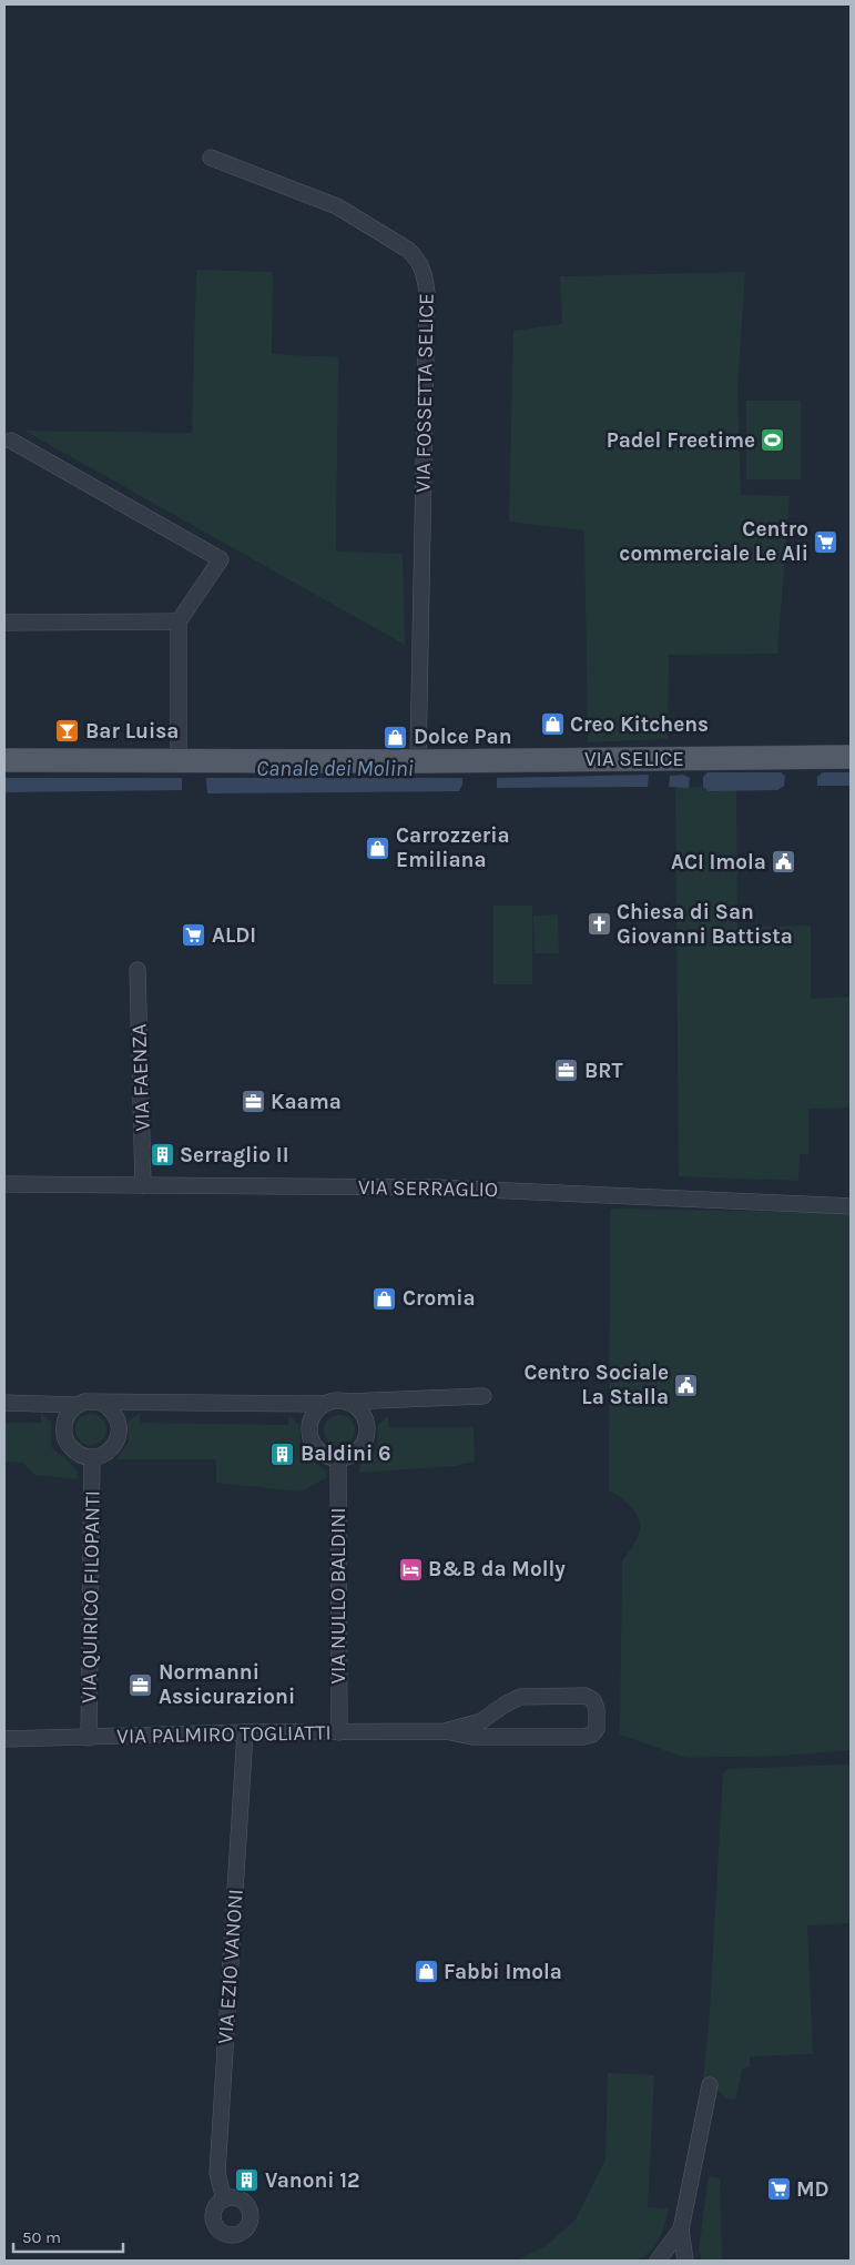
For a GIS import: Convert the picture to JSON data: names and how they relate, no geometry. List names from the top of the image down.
{
  "streets": {
    "main road": ["VIA SELICE"],
    "street": [
      "VIA FOSSETTA SELICE",
      "VIA FAENZA",
      "VIA SERRAGLIO",
      "VIA NULLO BALDINI",
      "VIA QUIRICO FILOPANTI",
      "VIA PALMIRO TOGLIATTI",
      "VIA EZIO VANONI"
    ]
  },
  "crossings": [
    ["VIA FOSSETTA SELICE", "VIA SELICE"],
    ["VIA FAENZA", "VIA SERRAGLIO"],
    ["VIA NULLO BALDINI", "VIA PALMIRO TOGLIATTI"],
    ["VIA QUIRICO FILOPANTI", "VIA PALMIRO TOGLIATTI"],
    ["VIA PALMIRO TOGLIATTI", "VIA EZIO VANONI"]
  ],
  "water": ["Canale dei Molini"],
  "places": {
    "sports": ["Padel Freetime"],
    "supermarket": ["Centro commerciale Le Ali", "ALDI", "MD"],
    "shop": [
      "Creo Kitchens",
      "Dolce Pan",
      "Carrozzeria Emiliana",
      "Cromia",
      "Fabbi Imola"
    ],
    "bar": ["Bar Luisa"],
    "public building": ["ACI Imola", "Centro Sociale La Stalla"],
    "church": ["Chiesa di San Giovanni Battista"],
    "office": ["BRT", "Kaama", "Normanni Assicurazioni"],
    "building": ["Serraglio II", "Baldini 6", "Vanoni 12"],
    "hotel": ["B&B da Molly"]
  },
  "scale_bar": "50 m"
}
